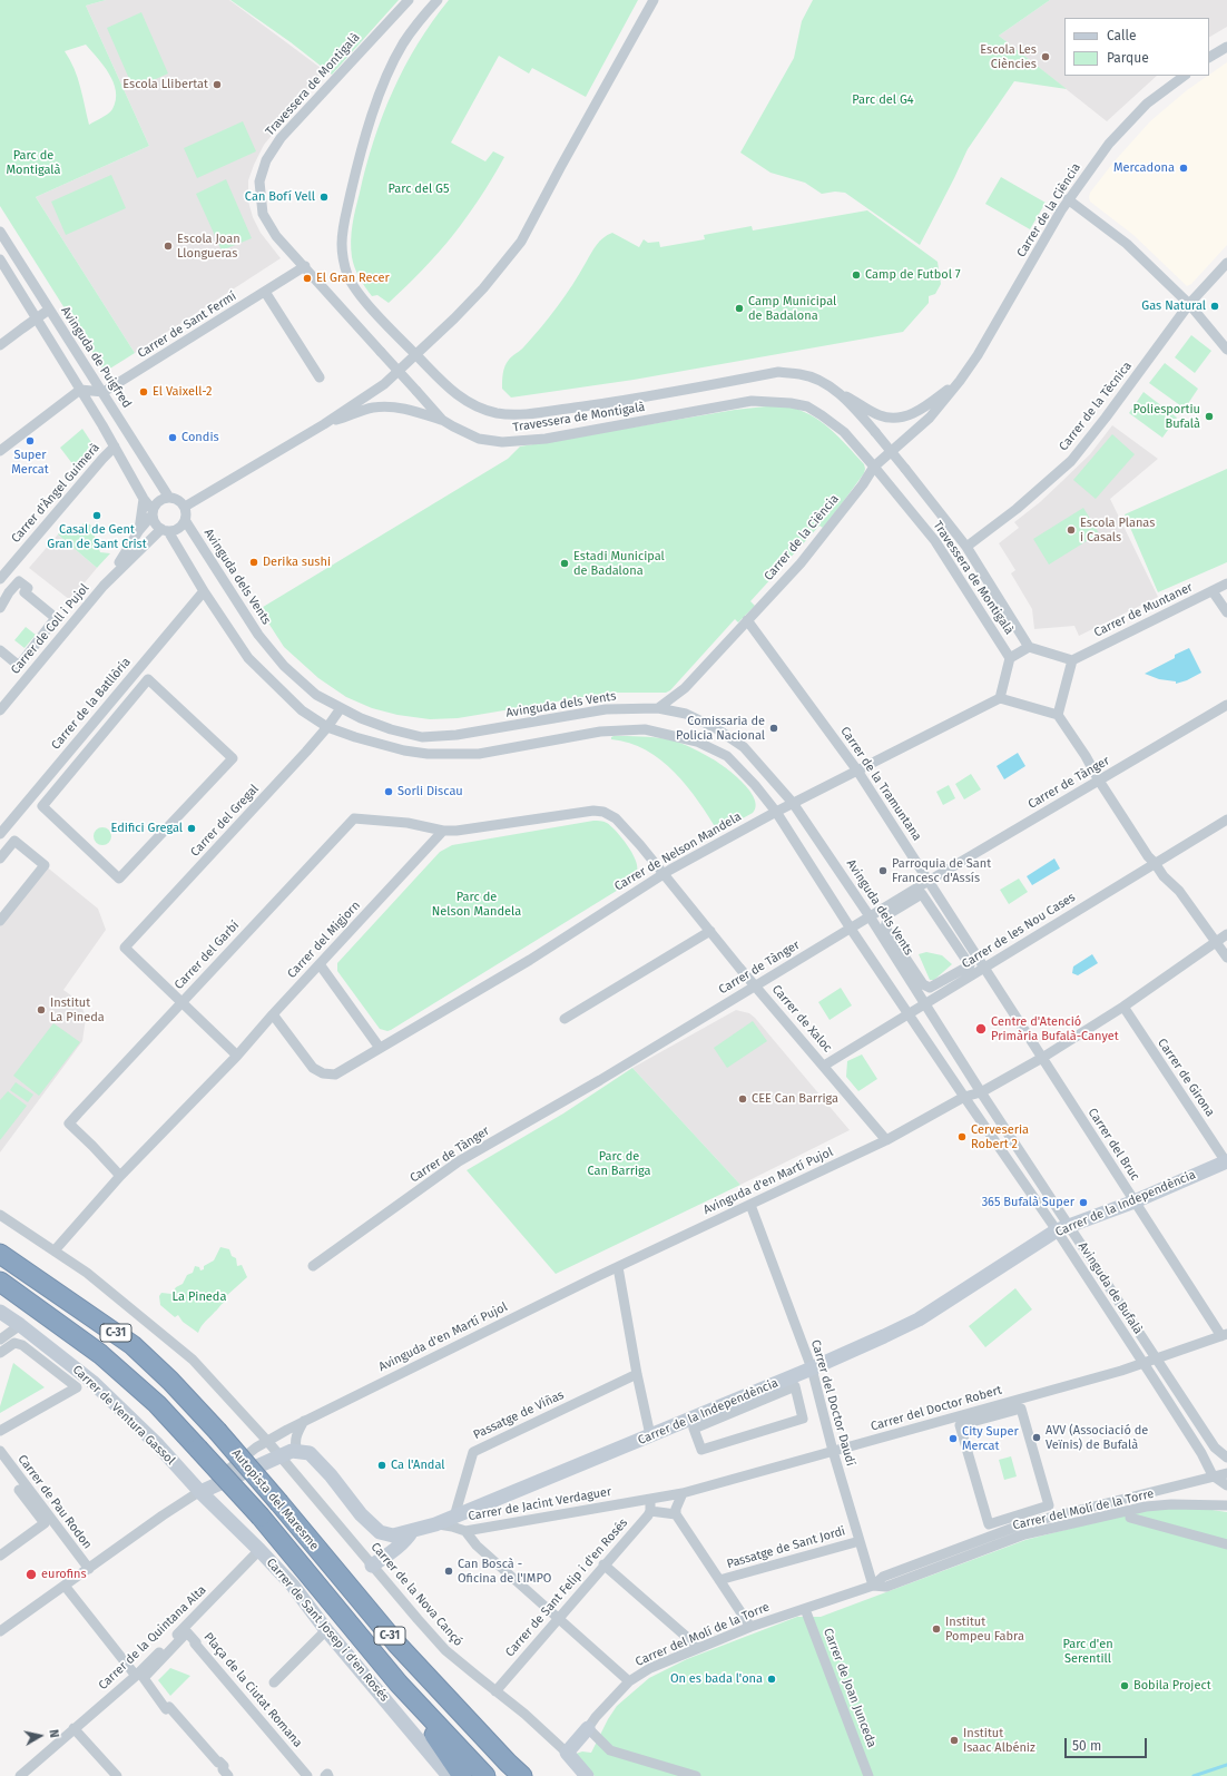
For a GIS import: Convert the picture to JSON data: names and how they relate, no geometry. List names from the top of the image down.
{
  "streets": {
    "highway": ["C-31", "Autopista del Maresme"],
    "street": [
      "Travessera de Montigalà",
      "Carrer de la Ciència",
      "Carrer de Sant Fermí",
      "Avinguda de Puigfred",
      "Carrer de la Tècnica",
      "Carrer d'Àngel Guimerà",
      "Avinguda dels Vents",
      "Carrer de Muntaner",
      "Carrer de Coll i Pujol",
      "Carrer de la Batllòria",
      "Carrer de Tànger",
      "Carrer de la Tramuntana",
      "Carrer del Gregal",
      "Carrer de Nelson Mandela",
      "Carrer de les Nou Cases",
      "Carrer del Migjorn",
      "Carrer del Garbí",
      "Carrer de Xaloc",
      "Carrer de Girona",
      "Carrer del Bruc",
      "Avinguda d'en Martí Pujol",
      "Carrer de la Independència",
      "Avinguda de Bufalà",
      "Carrer del Doctor Daudí",
      "Carrer del Doctor Robert",
      "Carrer de Ventura Gassol",
      "Passatge de Viñas",
      "Carrer de Pau Rodon",
      "Carrer de Jacint Verdaguer",
      "Carrer del Molí de la Torre",
      "Passatge de Sant Jordi",
      "Carrer de Sant Felip i d'en Rosés",
      "Carrer de la Nova Cançó",
      "Carrer de Sant Josep i d'en Rosés",
      "Carrer de la Quintana Alta",
      "Carrer de Joan Junceda",
      "Plaça de la Ciutat Romana"
    ]
  },
  "crossings": [
    ["Travessera de Montigalà", "Carrer de la Ciència"],
    ["Travessera de Montigalà", "Carrer de Sant Fermí"],
    ["Travessera de Montigalà", "Carrer de la Tècnica"],
    ["Carrer de la Ciència", "Avinguda dels Vents"],
    ["Carrer de la Ciència", "Carrer de la Tramuntana"],
    ["Carrer de Sant Fermí", "Avinguda de Puigfred"],
    ["Avinguda de Puigfred", "Avinguda dels Vents"],
    ["Avinguda de Puigfred", "Carrer de Coll i Pujol"],
    ["Avinguda dels Vents", "Carrer de Coll i Pujol"],
    ["Avinguda dels Vents", "Carrer de Tànger"],
    ["Avinguda dels Vents", "Carrer del Gregal"],
    ["Avinguda dels Vents", "Carrer de Nelson Mandela"],
    ["Avinguda dels Vents", "Carrer de les Nou Cases"],
    ["Avinguda dels Vents", "Avinguda d'en Martí Pujol"],
    ["Avinguda dels Vents", "Avinguda de Bufalà"],
    ["Carrer de Tànger", "Carrer de la Tramuntana"],
    ["Carrer de Tànger", "Carrer de Xaloc"],
    ["Carrer de la Tramuntana", "Carrer de Nelson Mandela"],
    ["Carrer de la Tramuntana", "Carrer de les Nou Cases"],
    ["Carrer de la Tramuntana", "Carrer del Bruc"],
    ["Carrer de la Tramuntana", "Avinguda d'en Martí Pujol"],
    ["Carrer del Gregal", "Carrer del Garbí"],
    ["Carrer de Nelson Mandela", "Carrer del Migjorn"],
    ["Carrer de Nelson Mandela", "Carrer de Xaloc"],
    ["Carrer de les Nou Cases", "Carrer de Xaloc"],
    ["Carrer del Migjorn", "Carrer del Garbí"],
    ["Carrer del Migjorn", "Carrer de la Nova Cançó"],
    ["Carrer de Xaloc", "Avinguda d'en Martí Pujol"],
    ["Carrer de Girona", "Avinguda d'en Martí Pujol"],
    ["Carrer de Girona", "Carrer de la Independència"],
    ["Carrer del Bruc", "Avinguda d'en Martí Pujol"],
    ["Carrer del Bruc", "Carrer de la Independència"],
    ["Carrer del Bruc", "Carrer del Doctor Robert"],
    ["Avinguda d'en Martí Pujol", "Avinguda de Bufalà"],
    ["Avinguda d'en Martí Pujol", "Carrer del Doctor Daudí"],
    ["Avinguda d'en Martí Pujol", "Carrer de Ventura Gassol"],
    ["Avinguda d'en Martí Pujol", "Carrer de Pau Rodon"],
    ["Avinguda d'en Martí Pujol", "Carrer de la Nova Cançó"],
    ["Avinguda d'en Martí Pujol", "Carrer de Sant Josep i d'en Rosés"],
    ["Carrer de la Independència", "Avinguda de Bufalà"],
    ["Carrer de la Independència", "Carrer del Doctor Daudí"],
    ["Carrer de la Independència", "Passatge de Viñas"],
    ["Carrer de la Independència", "Carrer de Jacint Verdaguer"],
    ["Avinguda de Bufalà", "Carrer del Doctor Robert"],
    ["Avinguda de Bufalà", "Carrer del Molí de la Torre"],
    ["Carrer del Doctor Daudí", "Carrer del Doctor Robert"],
    ["Carrer del Doctor Daudí", "Carrer del Molí de la Torre"],
    ["Carrer del Doctor Daudí", "Passatge de Sant Jordi"],
    ["Carrer del Doctor Robert", "Carrer de Jacint Verdaguer"],
    ["Carrer de Ventura Gassol", "Carrer de Sant Josep i d'en Rosés"],
    ["Carrer del Molí de la Torre", "Carrer de Joan Junceda"],
    ["Carrer de Sant Felip i d'en Rosés", "Carrer de la Nova Cançó"],
    ["Carrer de Sant Josep i d'en Rosés", "Carrer de la Quintana Alta"]
  ],
  "parks": [
    "Parc del G4",
    "Parc de Montigalà",
    "Parc del G5",
    "Parc de Nelson Mandela",
    "Parc de Can Barriga",
    "La Pineda",
    "Parc d'en Serentill"
  ],
  "places": [
    "Escola Les Ciències",
    "Escola Llibertat",
    "Mercadona",
    "Can Bofí Vell",
    "Escola Joan Llongueras",
    "Camp de Futbol 7",
    "El Gran Recer",
    "Gas Natural",
    "Camp Municipal de Badalona",
    "El Vaixell-2",
    "Poliesportiu Bufalà",
    "Condis",
    "Super Mercat",
    "Casal de Gent Gran de Sant Crist",
    "Escola Planas i Casals",
    "Derika sushi",
    "Estadi Municipal de Badalona",
    "Comissaria de Policia Nacional",
    "Sorli Discau",
    "Edifici Gregal",
    "Parroquia de Sant Francesc d'Assís",
    "Institut La Pineda",
    "Centre d'Atenció Primària Bufalà-Canyet",
    "CEE Can Barriga",
    "Cerveseria Robert 2",
    "365 Bufalà Super",
    "AVV (Associació de Veïnis) de Bufalà",
    "City Super Mercat",
    "Ca l'Andal",
    "Can Boscà - Oficina de l'IMPO",
    "eurofins",
    "Institut Pompeu Fabra",
    "On es bada l'ona",
    "Bobila Project",
    "Institut Isaac Albéniz"
  ],
  "legend": ["Calle", "Parque"],
  "scale_bar": "50 m",
  "north": "right"
}
